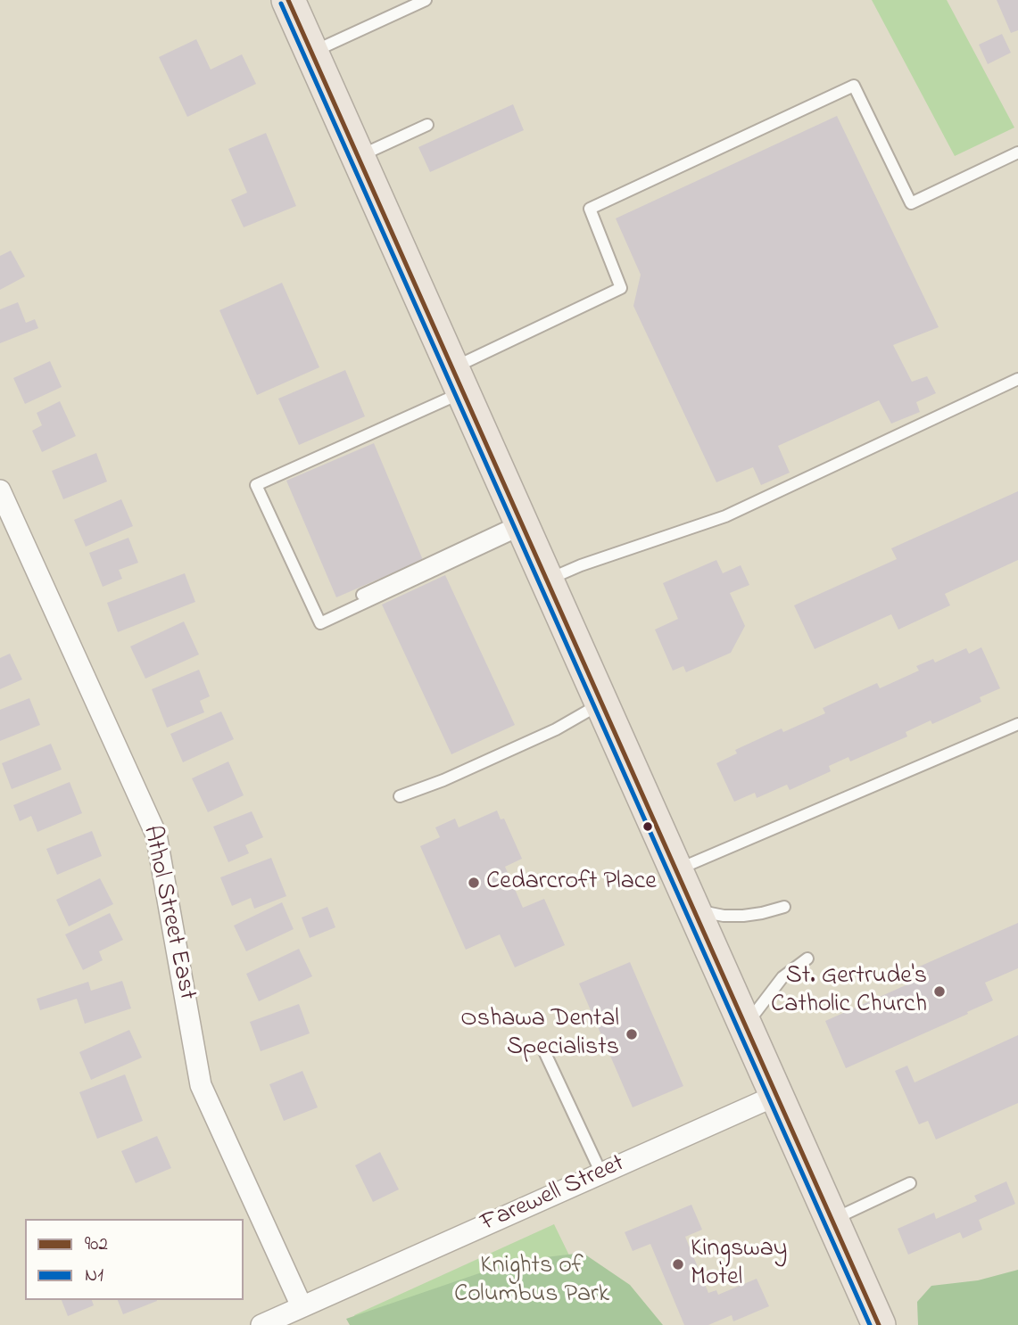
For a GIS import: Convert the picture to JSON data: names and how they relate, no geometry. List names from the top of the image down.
{
  "streets": {
    "street": ["Athol Street East", "Farewell Street"]
  },
  "crossings": [
    ["Athol Street East", "Farewell Street"]
  ],
  "parks": ["Knights of Columbus Park"],
  "places": [
    "Cedarcroft Place",
    "St. Gertrude's Catholic Church",
    "Oshawa Dental Specialists",
    "Kingsway Motel"
  ],
  "lines": ["transit line 902", "transit line N1"],
  "legend": ["902", "N1"]
}
